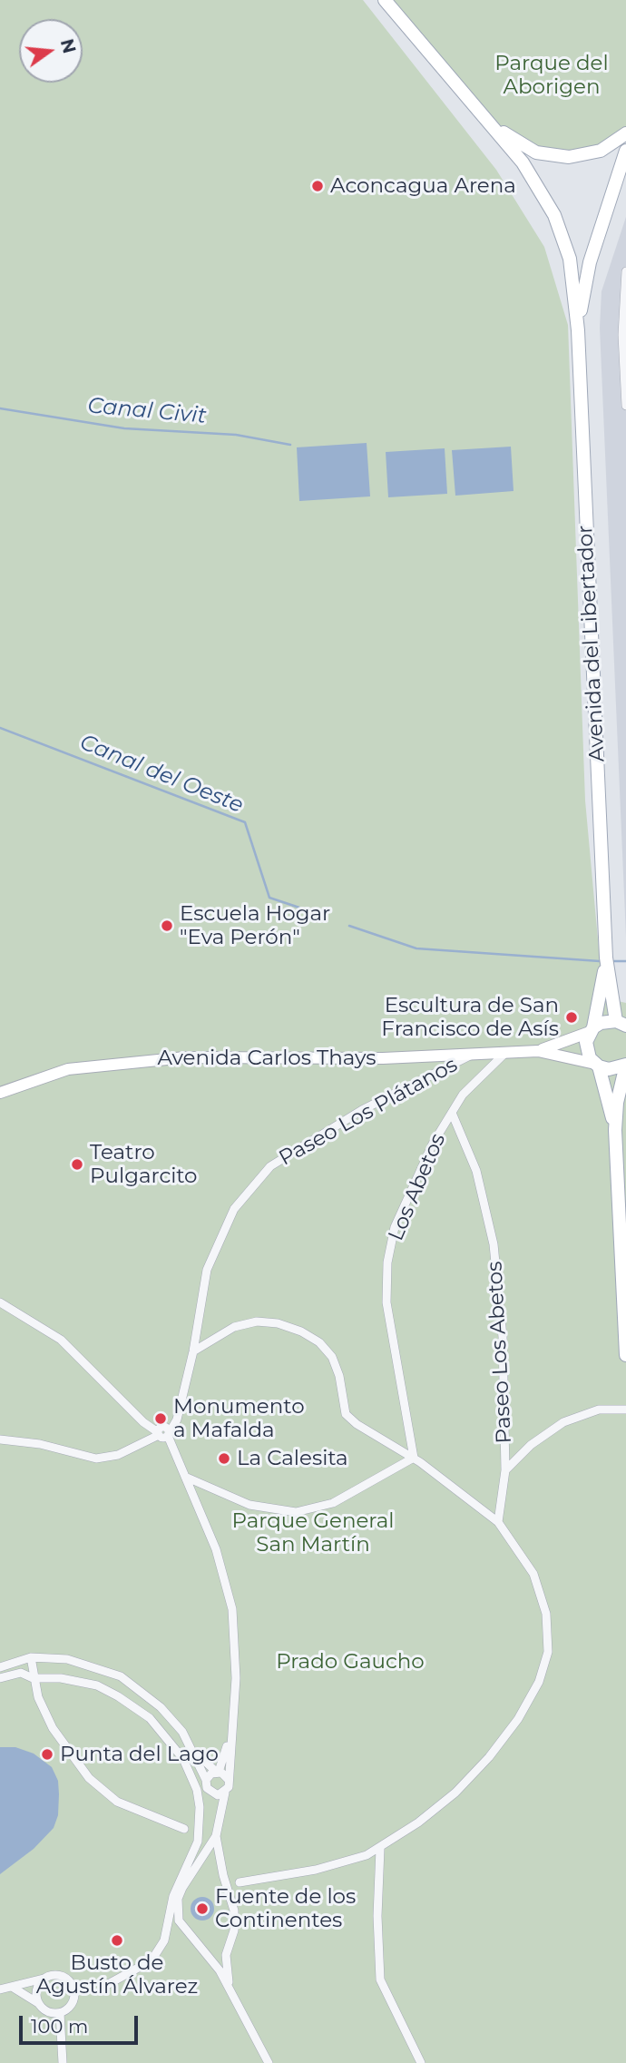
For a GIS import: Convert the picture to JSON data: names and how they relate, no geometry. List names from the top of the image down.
{
  "streets": {
    "main road": ["Avenida del Libertador"],
    "street": [
      "Avenida Carlos Thays",
      "Paseo Los Plátanos",
      "Los Abetos",
      "Paseo Los Abetos"
    ]
  },
  "crossings": [
    ["Avenida del Libertador", "Avenida Carlos Thays"],
    ["Avenida Carlos Thays", "Paseo Los Plátanos"],
    ["Avenida Carlos Thays", "Los Abetos"],
    ["Los Abetos", "Paseo Los Abetos"]
  ],
  "water": ["Canal Civit", "Canal del Oeste"],
  "parks": ["Parque del Aborigen", "Parque General San Martín", "Prado Gaucho"],
  "places": [
    "Aconcagua Arena",
    "Escuela Hogar \"Eva Perón\"",
    "Escultura de San Francisco de Asís",
    "Teatro Pulgarcito",
    "Monumento a Mafalda",
    "La Calesita",
    "Punta del Lago",
    "Fuente de los Continentes",
    "Busto de Agustín Álvarez"
  ],
  "scale_bar": "100 m",
  "north": "right"
}
